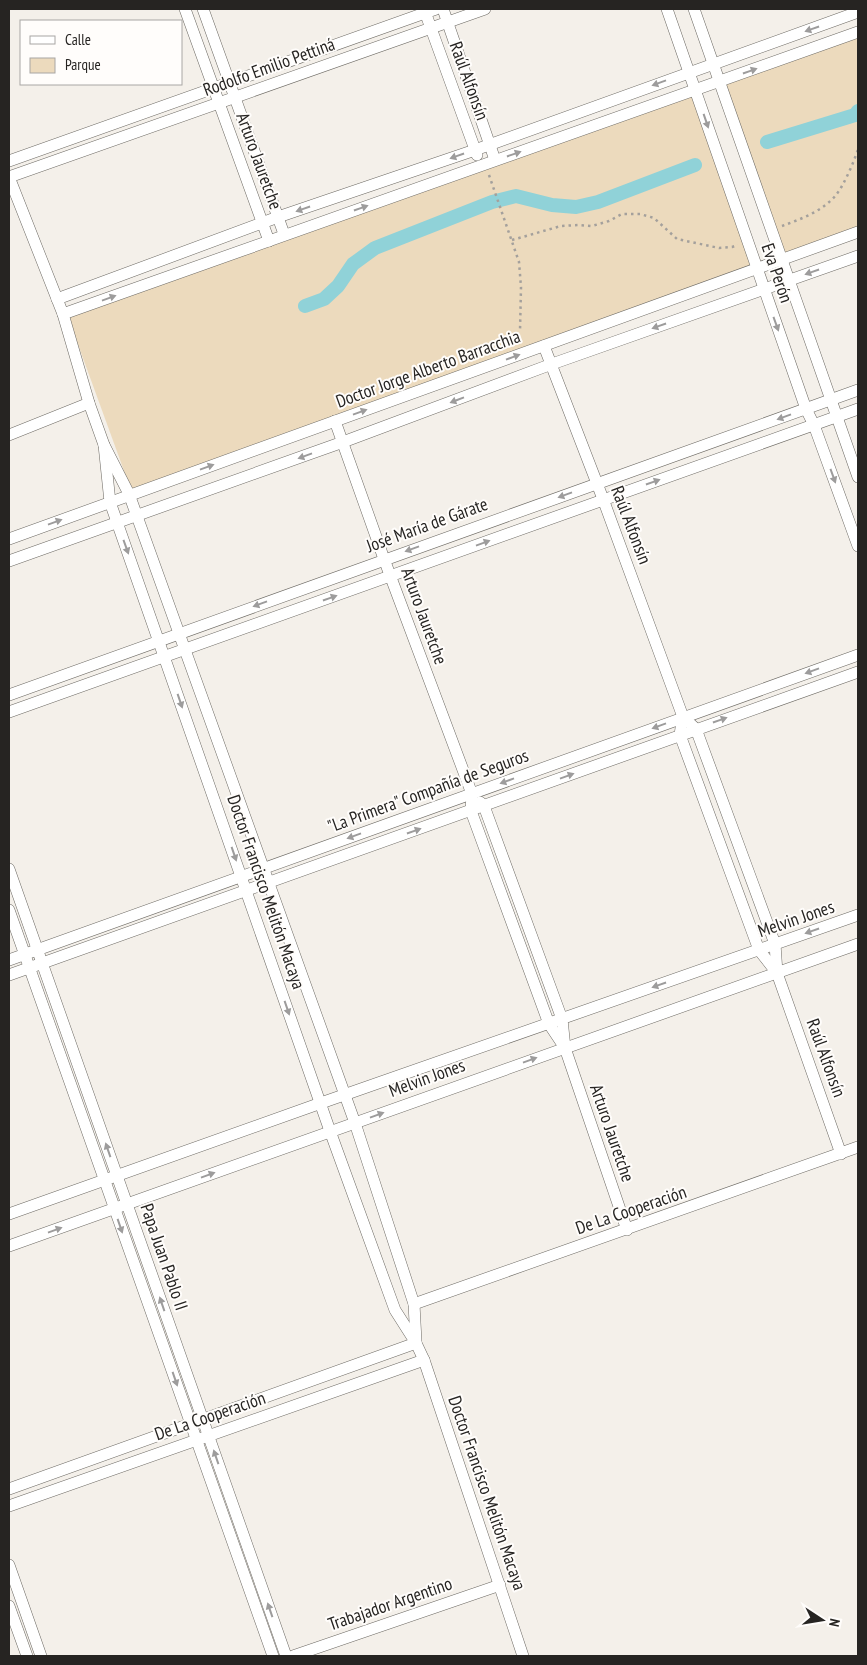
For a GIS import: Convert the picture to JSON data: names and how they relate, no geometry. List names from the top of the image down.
{
  "streets": {
    "street": [
      "Rodolfo Emilio Pettiná",
      "Raúl Alfonsín",
      "Arturo Jauretche",
      "Eva Perón",
      "Doctor Jorge Alberto Barracchia",
      "José María de Gárate",
      "\"La Primera\" Compañía de Seguros",
      "Doctor Francisco Melitón Macaya",
      "Melvin Jones",
      "De La Cooperación",
      "Papa Juan Pablo II",
      "Trabajador Argentino"
    ]
  },
  "crossings": [
    ["Rodolfo Emilio Pettiná", "Raúl Alfonsín"],
    ["Rodolfo Emilio Pettiná", "Arturo Jauretche"],
    ["Rodolfo Emilio Pettiná", "Doctor Francisco Melitón Macaya"],
    ["Raúl Alfonsín", "Doctor Jorge Alberto Barracchia"],
    ["Raúl Alfonsín", "José María de Gárate"],
    ["Raúl Alfonsín", "\"La Primera\" Compañía de Seguros"],
    ["Raúl Alfonsín", "Melvin Jones"],
    ["Raúl Alfonsín", "De La Cooperación"],
    ["Arturo Jauretche", "Doctor Jorge Alberto Barracchia"],
    ["Arturo Jauretche", "José María de Gárate"],
    ["Arturo Jauretche", "\"La Primera\" Compañía de Seguros"],
    ["Arturo Jauretche", "Melvin Jones"],
    ["Arturo Jauretche", "De La Cooperación"],
    ["Eva Perón", "Doctor Jorge Alberto Barracchia"],
    ["Eva Perón", "José María de Gárate"],
    ["Doctor Jorge Alberto Barracchia", "Doctor Francisco Melitón Macaya"],
    ["José María de Gárate", "Doctor Francisco Melitón Macaya"],
    ["\"La Primera\" Compañía de Seguros", "Doctor Francisco Melitón Macaya"],
    ["\"La Primera\" Compañía de Seguros", "Papa Juan Pablo II"],
    ["Doctor Francisco Melitón Macaya", "Melvin Jones"],
    ["Doctor Francisco Melitón Macaya", "De La Cooperación"],
    ["Doctor Francisco Melitón Macaya", "Trabajador Argentino"],
    ["Melvin Jones", "Papa Juan Pablo II"],
    ["De La Cooperación", "Papa Juan Pablo II"]
  ],
  "legend": ["Calle", "Parque"],
  "north": "right"
}
